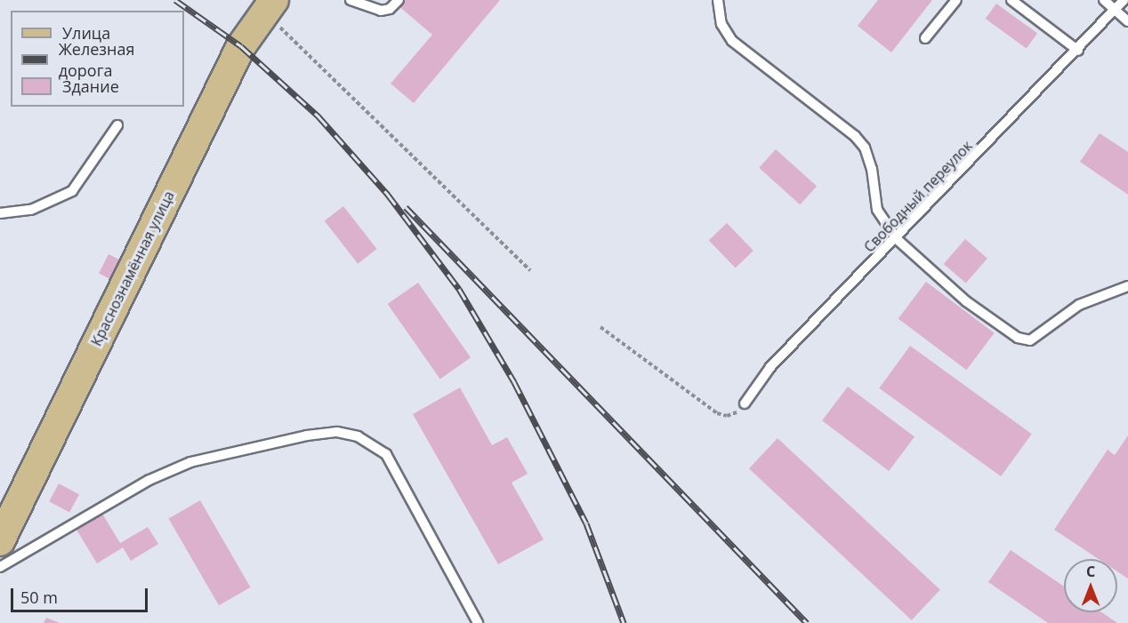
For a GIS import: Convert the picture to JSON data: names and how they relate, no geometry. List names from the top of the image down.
{
  "streets": {
    "main road": ["Краснознамённая улица"],
    "lane": ["Свободный переулок"]
  },
  "legend": ["Улица", "Железная дорога", "Здание"],
  "scale_bar": "50 m",
  "north": "top"
}
